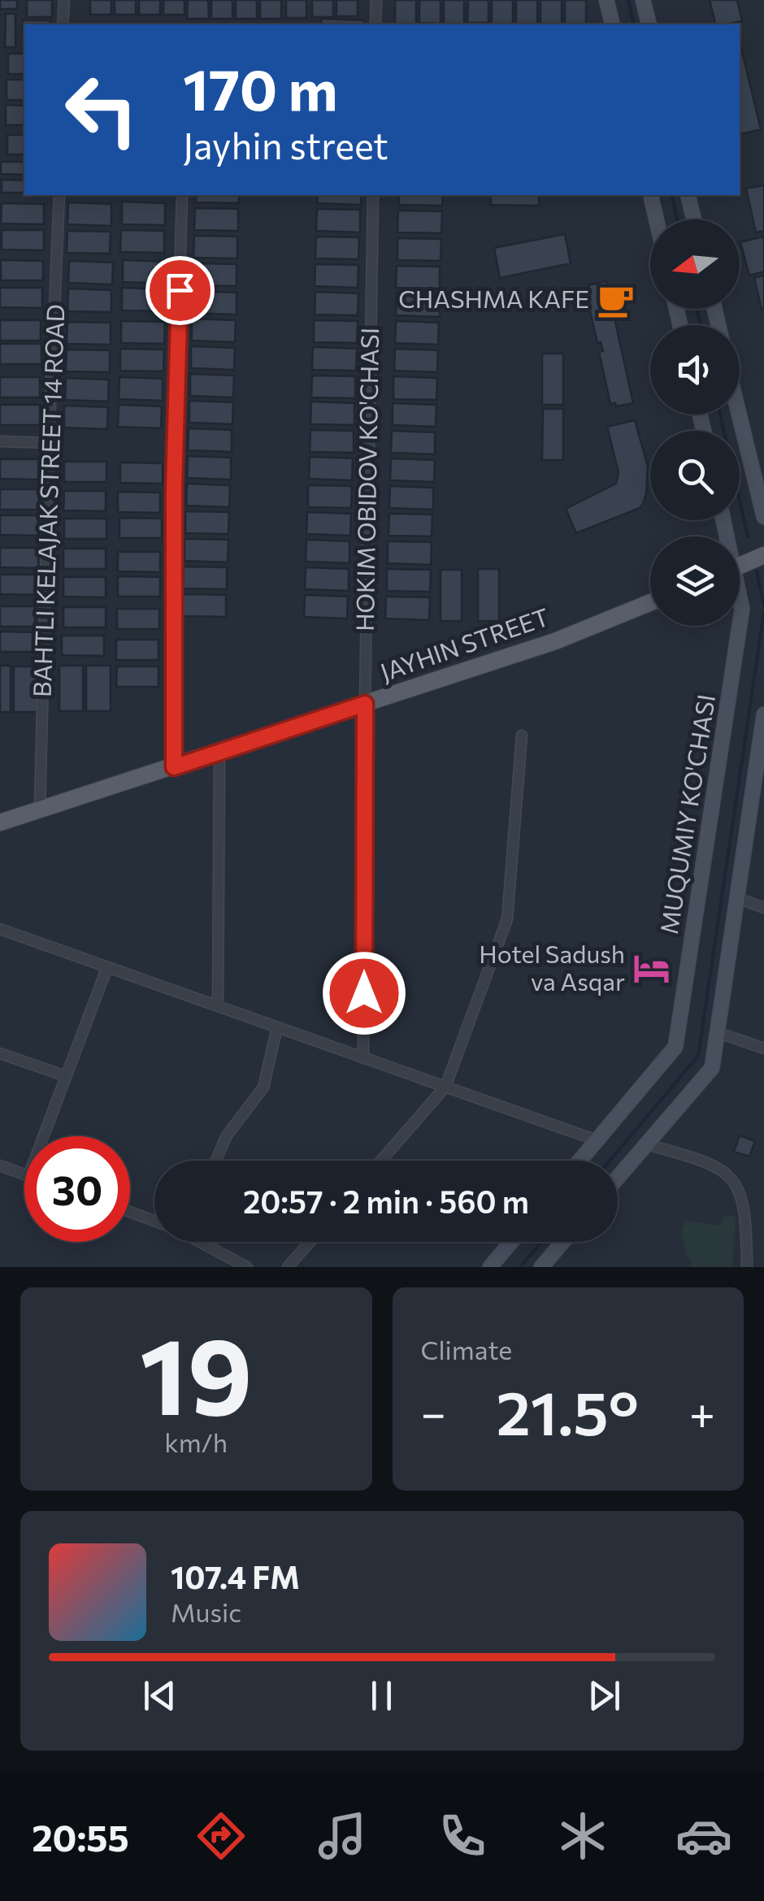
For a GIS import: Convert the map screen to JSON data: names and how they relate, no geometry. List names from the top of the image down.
{
  "streets": {
    "main road": ["JAYHIN STREET", "MUQUMIY KO'CHASI"],
    "street": ["HOKIM OBIDOV KO'CHASI", "BAHTLI KELAJAK STREET 14 ROAD"]
  },
  "crossings": [
    ["HOKIM OBIDOV KO'CHASI", "JAYHIN STREET"],
    ["BAHTLI KELAJAK STREET 14 ROAD", "JAYHIN STREET"]
  ],
  "places": {
    "cafe": ["CHASHMA KAFE"],
    "hotel": ["Hotel Sadush va Asqar"]
  },
  "north": "left",
  "page": {
    "turn": ["170 m", "Jayhin street"],
    "limit": "30",
    "trip": "20:57 · 2 min · 560 m",
    "tile": [
      ["19", "km/h"],
      "Climate"
    ],
    "heat": ["−", "21.5°", "+"],
    "song": ["107.4 FM", "Music"],
    "tabs": "20:55"
  }
}
